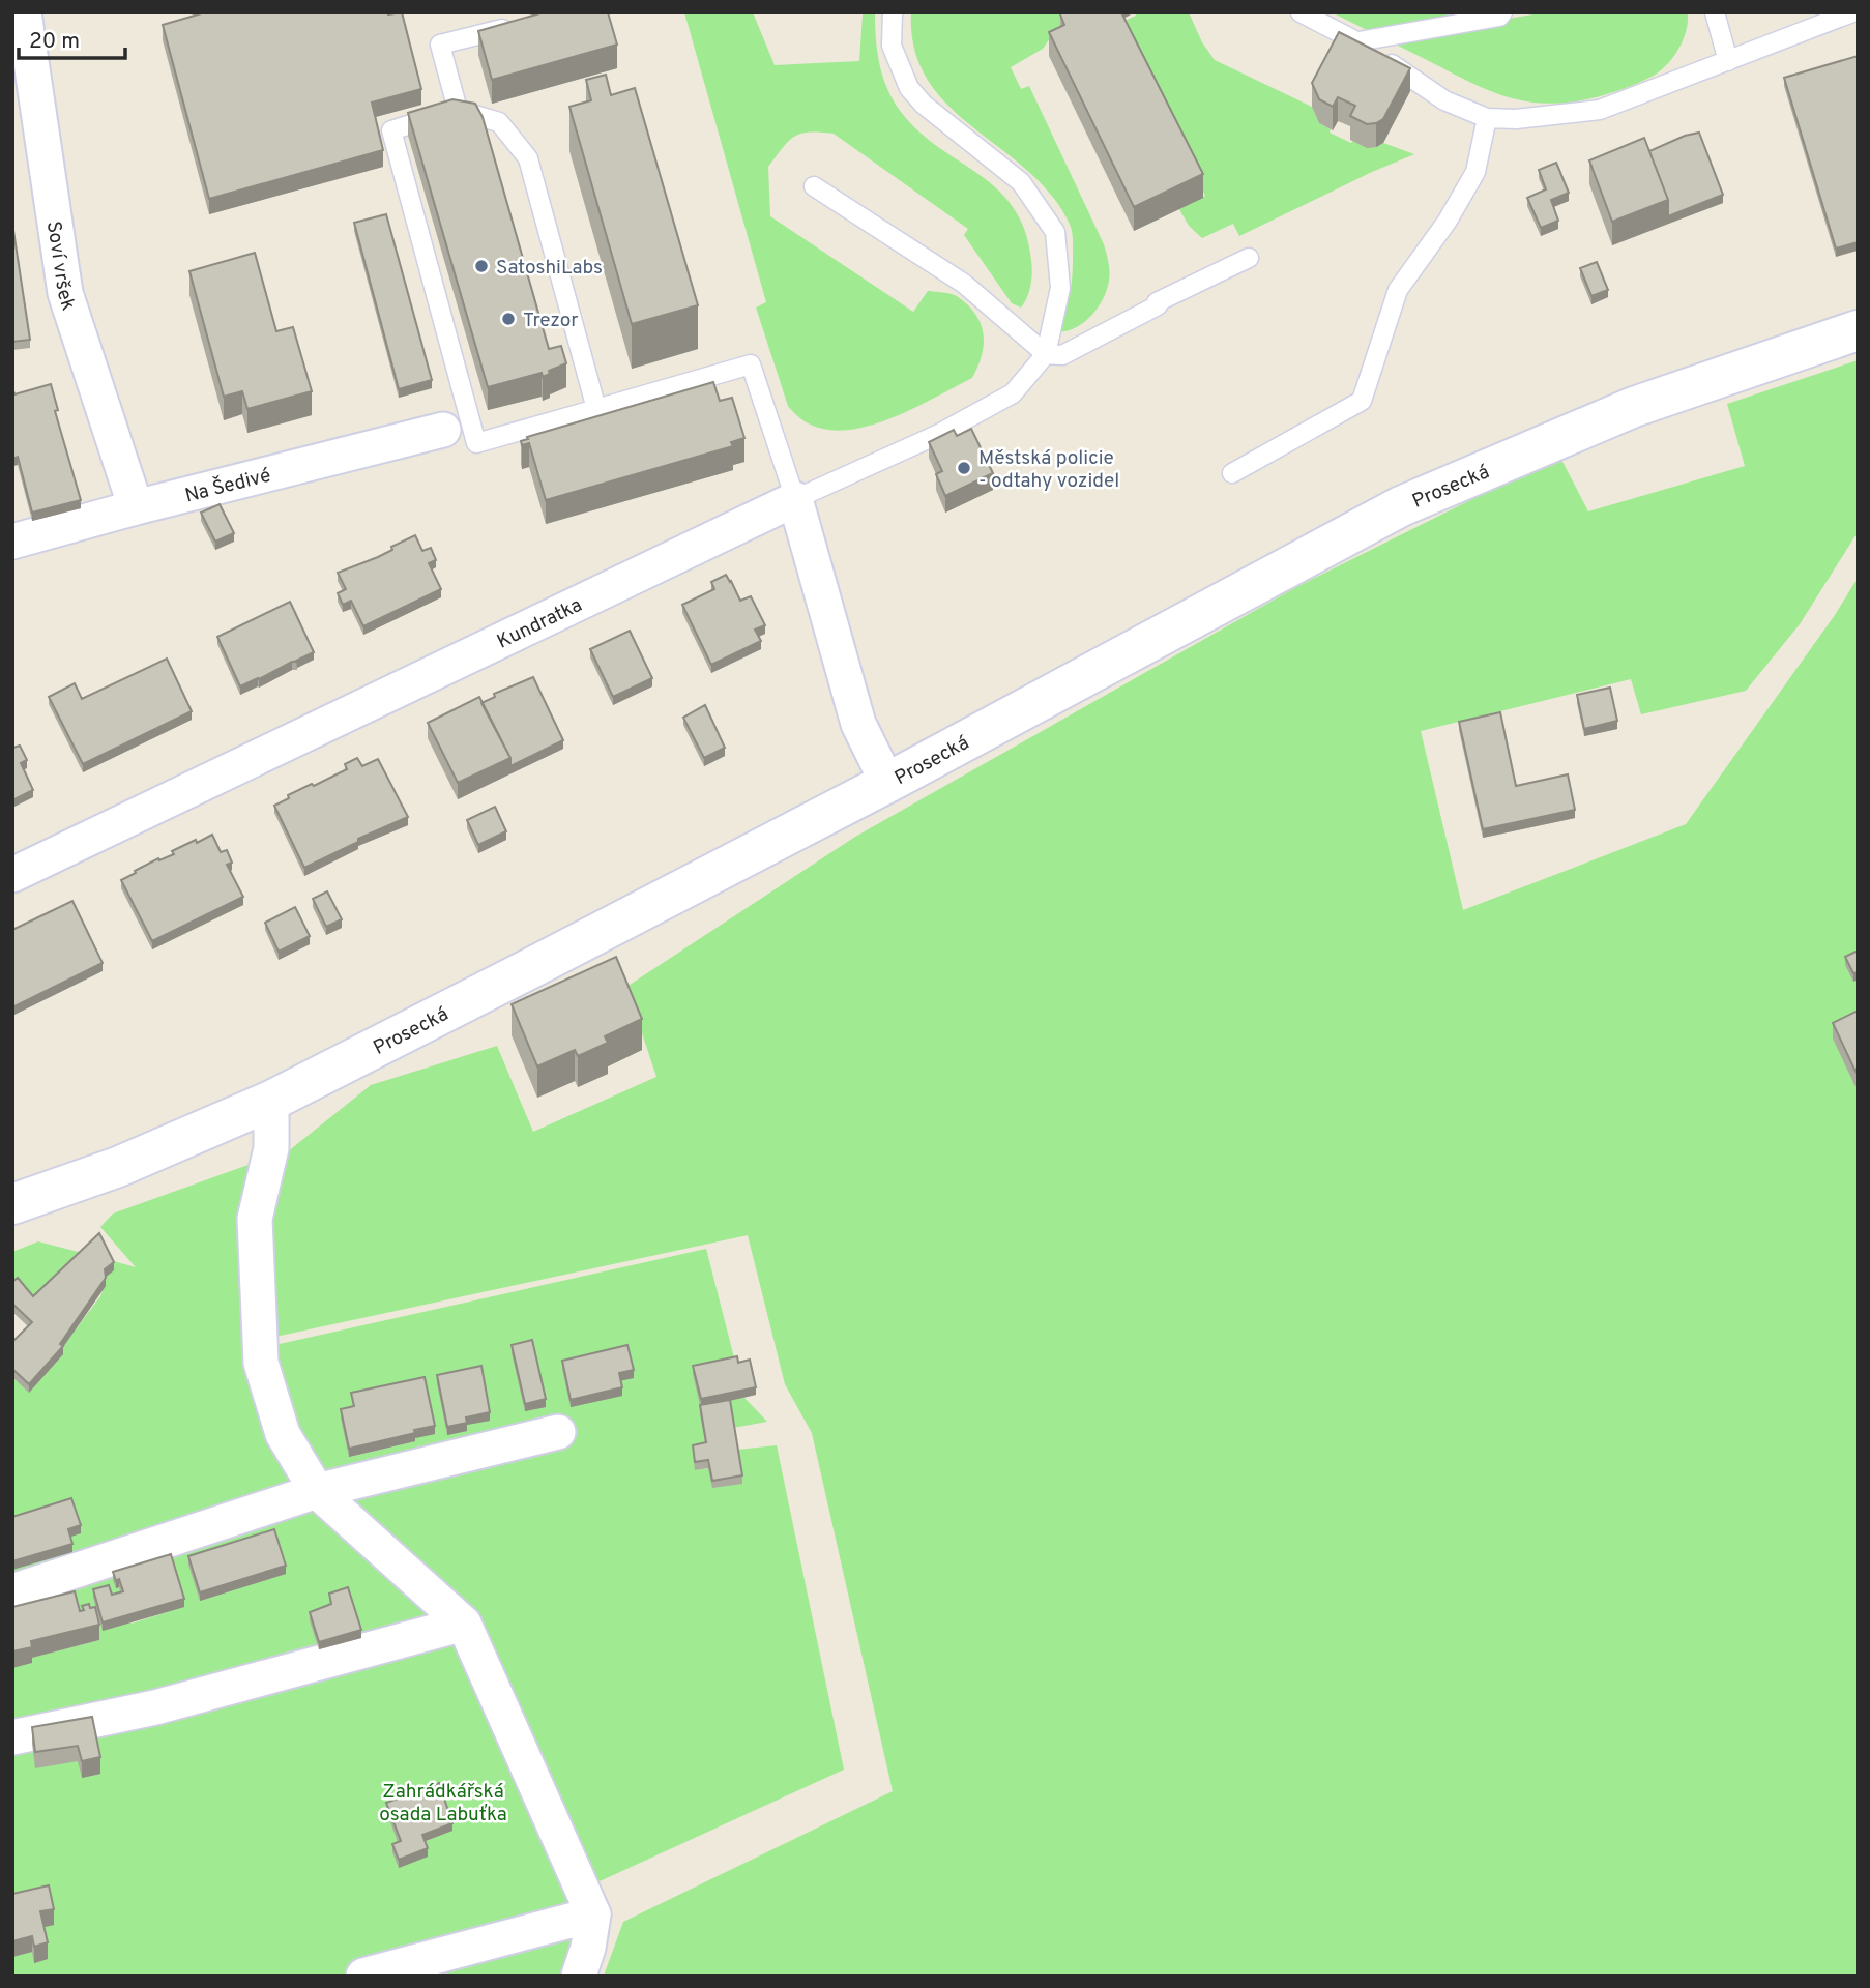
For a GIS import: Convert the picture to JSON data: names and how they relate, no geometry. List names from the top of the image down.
{
  "streets": {
    "main road": ["Prosecká"],
    "street": ["Soví vršek", "Na Šedivé", "Kundratka"]
  },
  "crossings": [
    ["Soví vršek", "Na Šedivé"]
  ],
  "parks": ["Zahrádkářská osada Labuťka"],
  "places": ["SatoshiLabs", "Trezor", "Městská policie - odtahy vozidel"],
  "scale_bar": "20 m"
}
